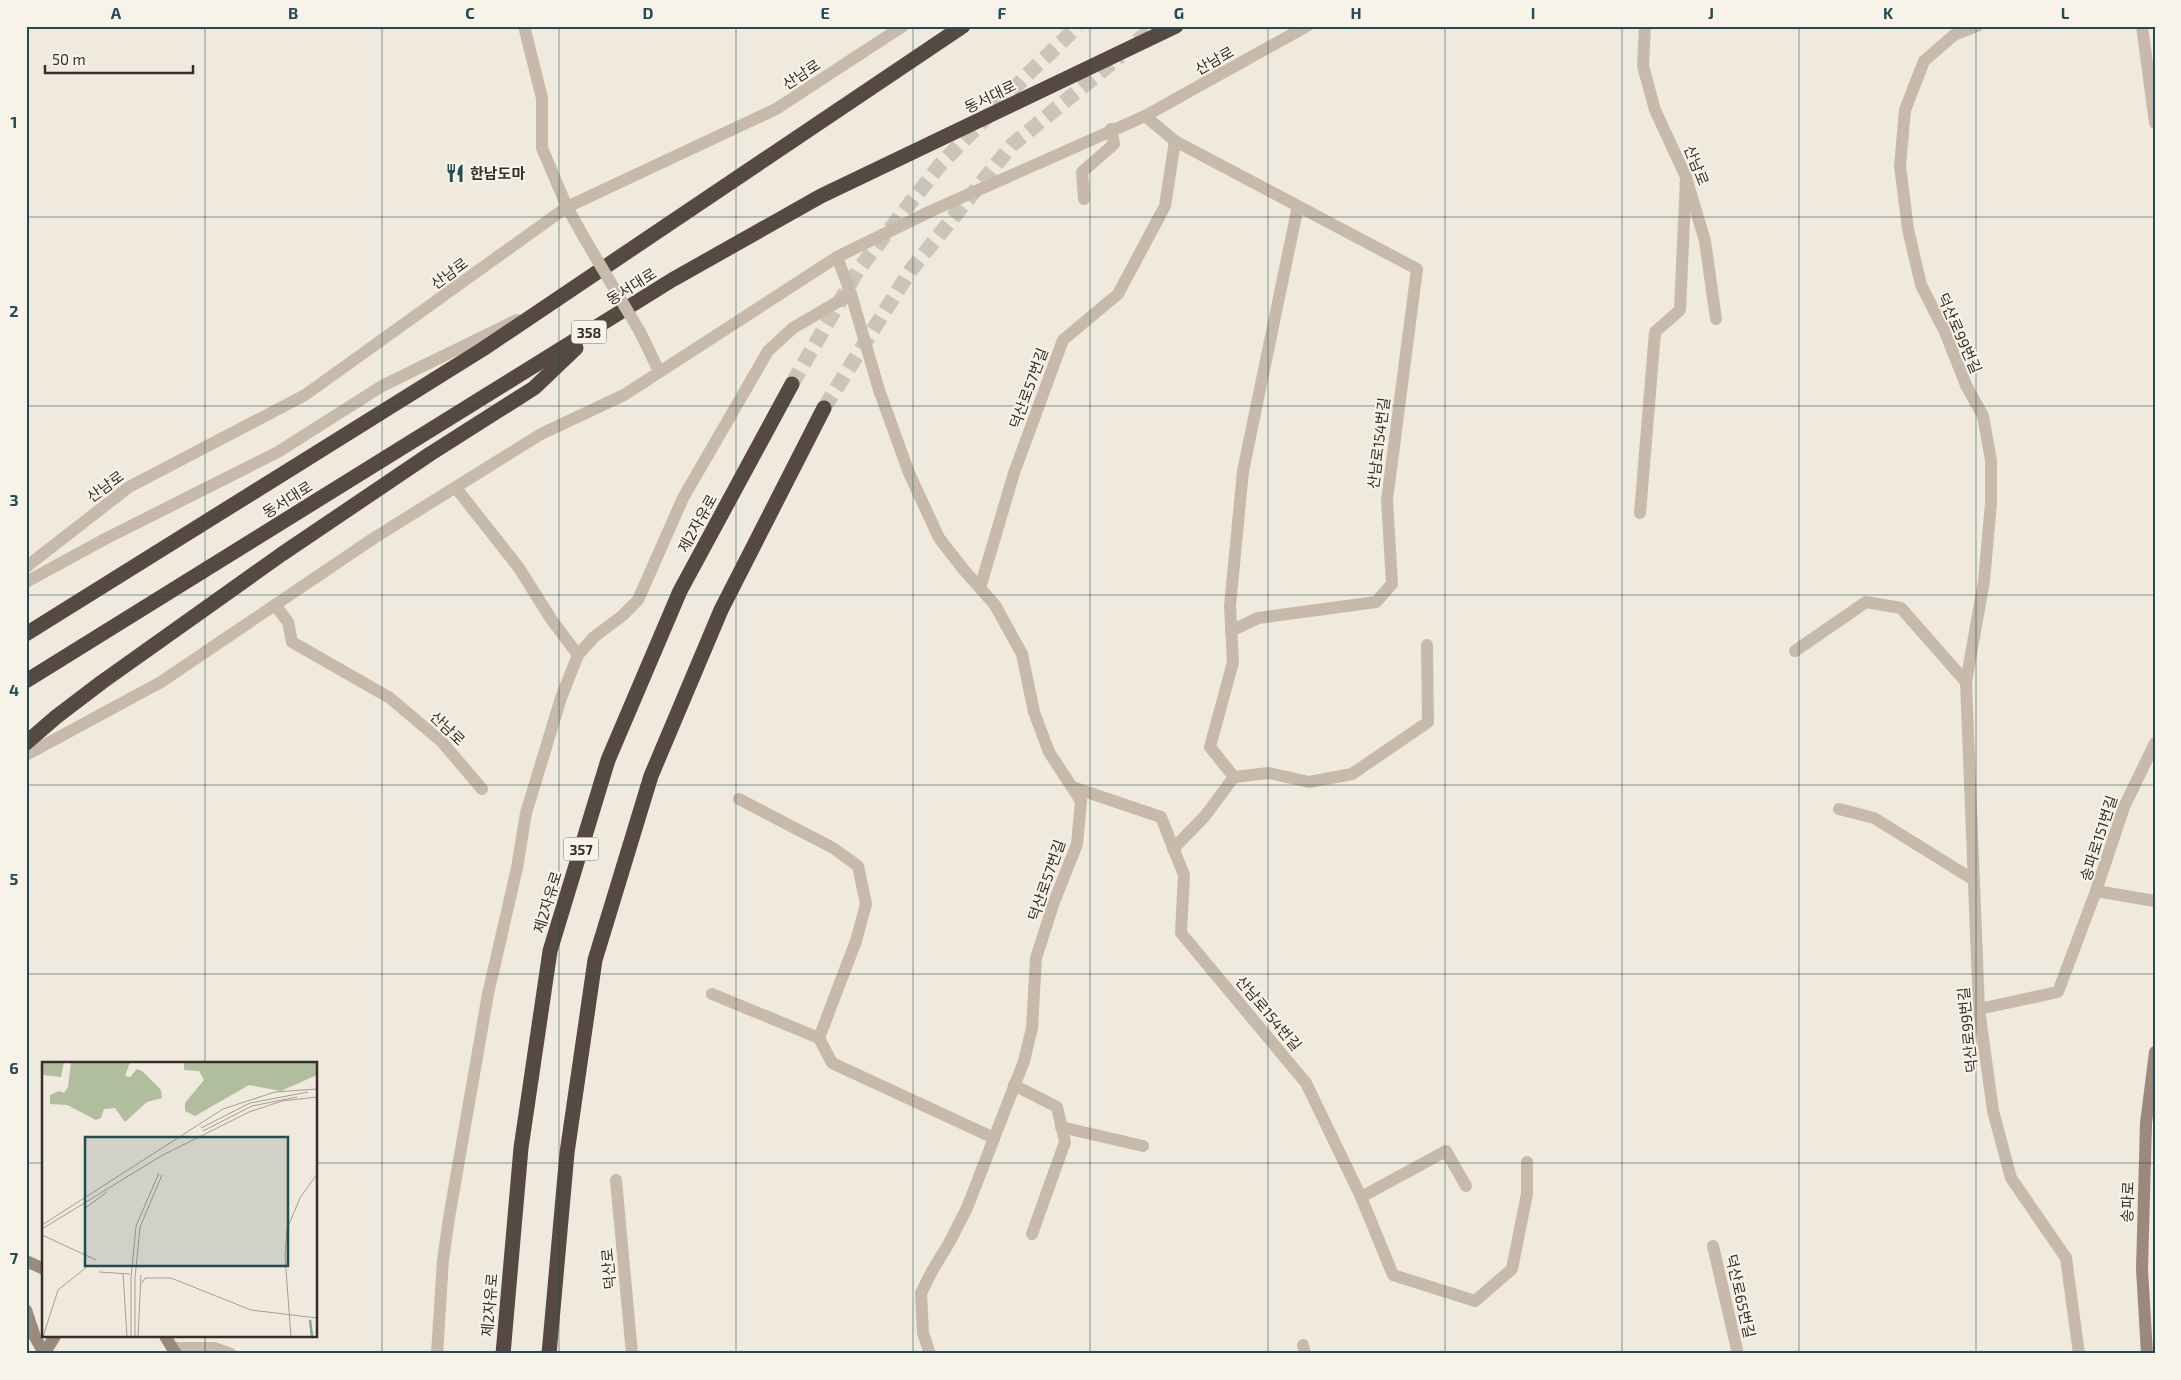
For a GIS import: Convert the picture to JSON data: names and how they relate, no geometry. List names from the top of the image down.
{
  "streets": {
    "highway": [
      "동서대로",
      "358",
      "제2자유로",
      "357"
    ],
    "street": [
      "산남로",
      "덕산로99번길",
      "덕산로57번길",
      "산남로154번길",
      "송파로151번길",
      "송파로",
      "덕산로",
      "덕산로65번길"
    ]
  },
  "crossings": [
    ["산남로", "덕산로57번길"],
    ["산남로", "산남로154번길"],
    ["덕산로57번길", "산남로154번길"]
  ],
  "places": {
    "restaurant": ["한남도마"]
  },
  "scale_bar": "50 m",
  "grid": {
    "columns": [
      "A",
      "B",
      "C",
      "D",
      "E",
      "F",
      "G",
      "H",
      "I",
      "J",
      "K",
      "L"
    ],
    "rows": [
      "1",
      "2",
      "3",
      "4",
      "5",
      "6",
      "7"
    ]
  }
}
